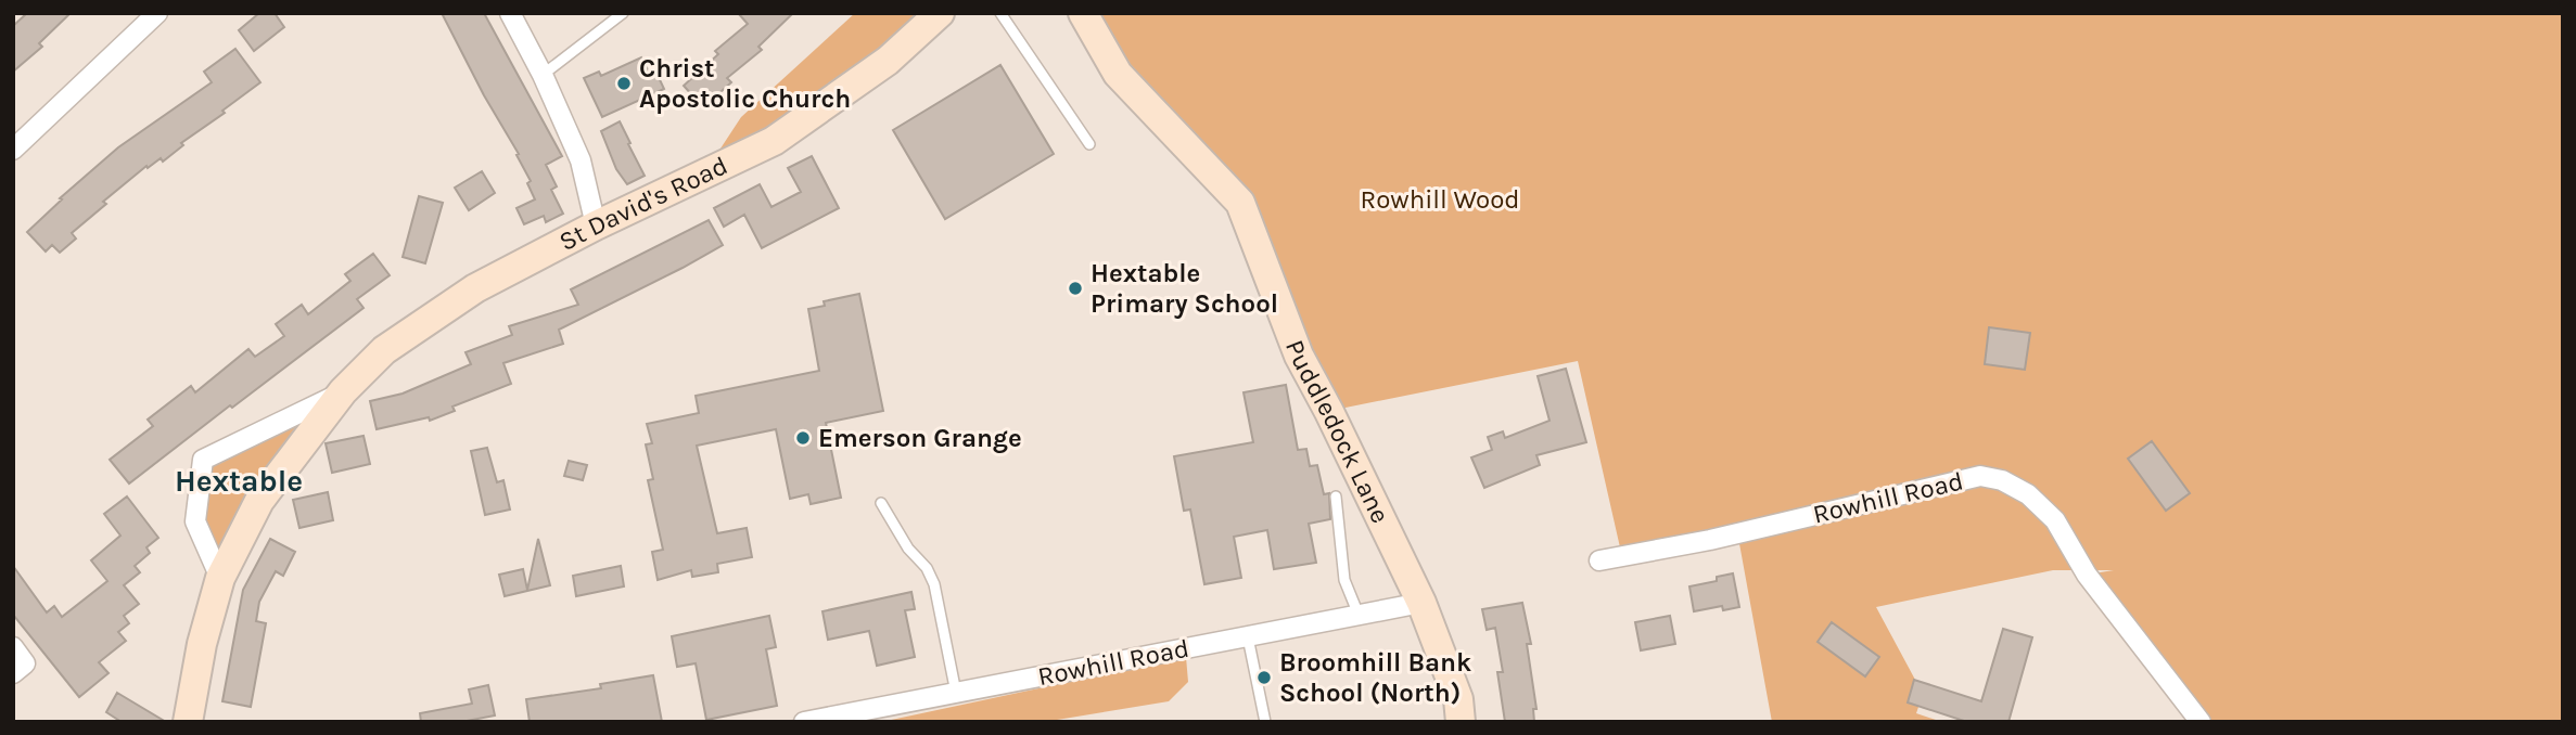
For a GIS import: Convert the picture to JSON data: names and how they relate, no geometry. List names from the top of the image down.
{
  "streets": {
    "street": ["St David's Road", "Puddledock Lane", "Rowhill Road"]
  },
  "crossings": [
    ["Puddledock Lane", "Rowhill Road"]
  ],
  "districts": ["Hextable"],
  "parks": ["Rowhill Wood"],
  "places": [
    "Christ Apostolic Church",
    "Hextable Primary School",
    "Emerson Grange",
    "Broomhill Bank School (North)"
  ]
}
